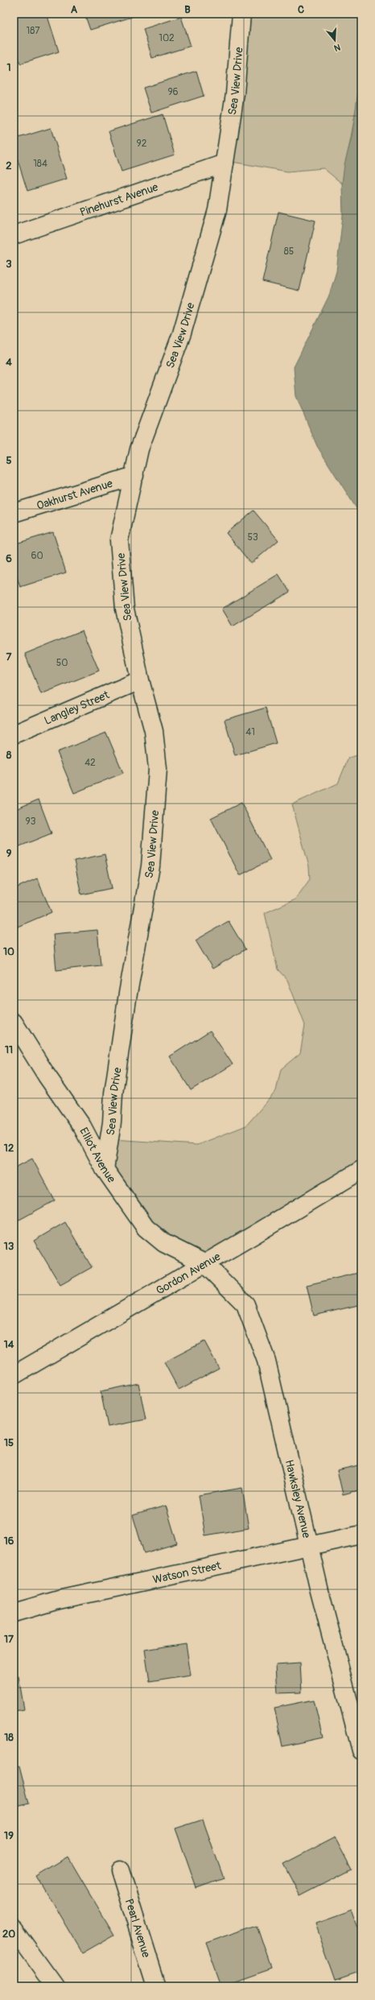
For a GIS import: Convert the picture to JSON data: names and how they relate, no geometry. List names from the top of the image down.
{
  "streets": {
    "street": [
      "Sea View Drive",
      "Pinehurst Avenue",
      "Oakhurst Avenue",
      "Langley Street",
      "Elliot Avenue",
      "Gordon Avenue",
      "Hawksley Avenue",
      "Watson Street",
      "Pearl Avenue"
    ]
  },
  "crossings": [
    ["Sea View Drive", "Pinehurst Avenue"],
    ["Sea View Drive", "Oakhurst Avenue"],
    ["Sea View Drive", "Langley Street"],
    ["Sea View Drive", "Elliot Avenue"],
    ["Elliot Avenue", "Gordon Avenue"],
    ["Elliot Avenue", "Hawksley Avenue"],
    ["Gordon Avenue", "Hawksley Avenue"],
    ["Hawksley Avenue", "Watson Street"]
  ],
  "house_numbers": [
    "187",
    "102",
    "96",
    "92",
    "184",
    "85",
    "53",
    "60",
    "50",
    "41",
    "42",
    "93"
  ],
  "north": "bottom",
  "grid": {
    "columns": ["A", "B", "C"],
    "rows": [
      "1",
      "2",
      "3",
      "4",
      "5",
      "6",
      "7",
      "8",
      "9",
      "10",
      "11",
      "12",
      "13",
      "14",
      "15",
      "16",
      "17",
      "18",
      "19",
      "20"
    ]
  }
}
